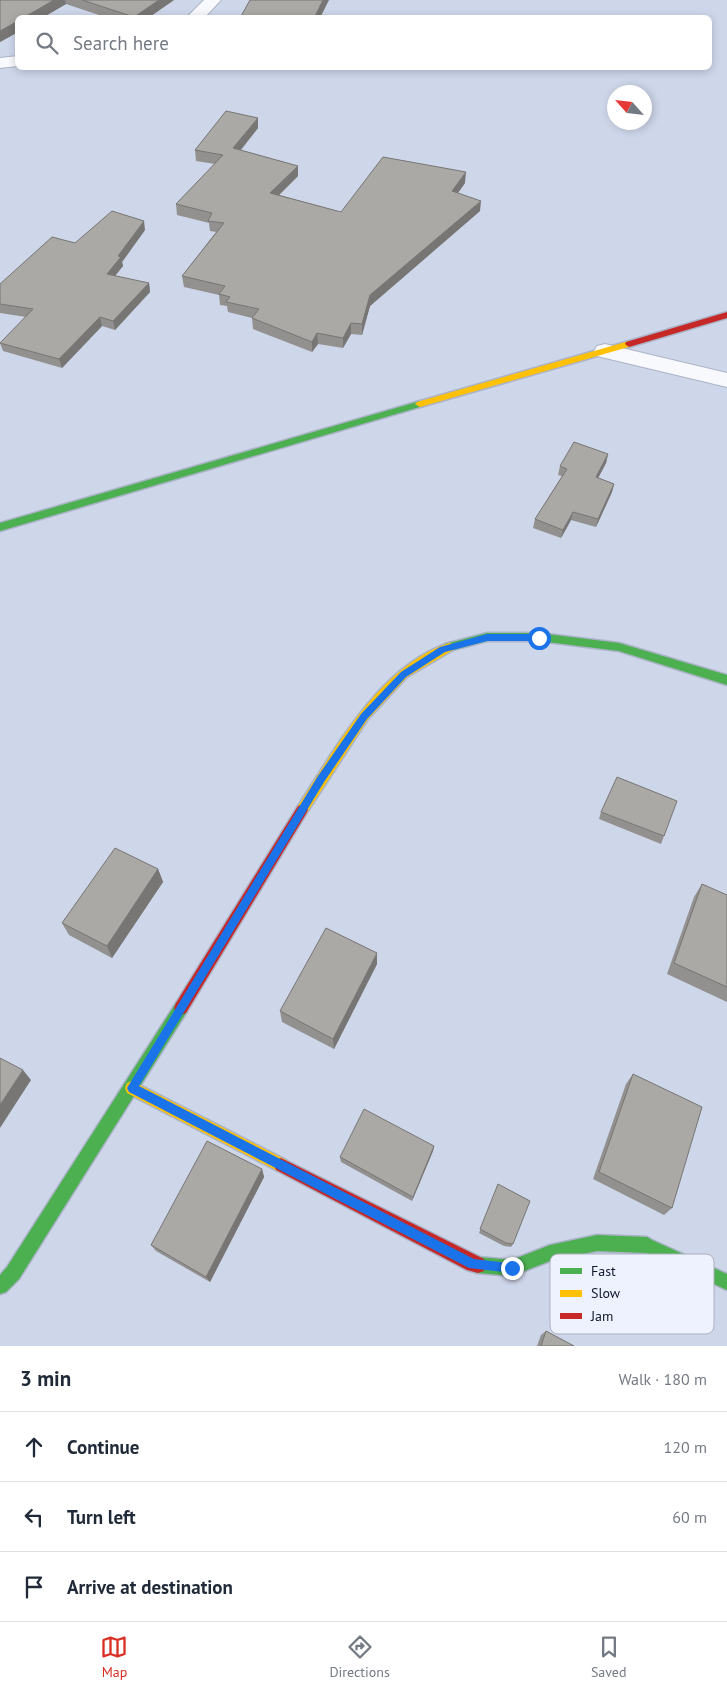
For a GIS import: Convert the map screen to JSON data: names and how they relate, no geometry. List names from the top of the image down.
{
  "legend": ["Fast", "Slow", "Jam"],
  "north": "top left",
  "page": {
    "search": "Search here",
    "heading": ["3 min", "Walk · 180 m"],
    "list": [
      ["Continue", "120 m"],
      ["Turn left", "60 m"],
      "Arrive at destination"
    ],
    "nav": ["Map", "Directions", "Saved"]
  }
}
